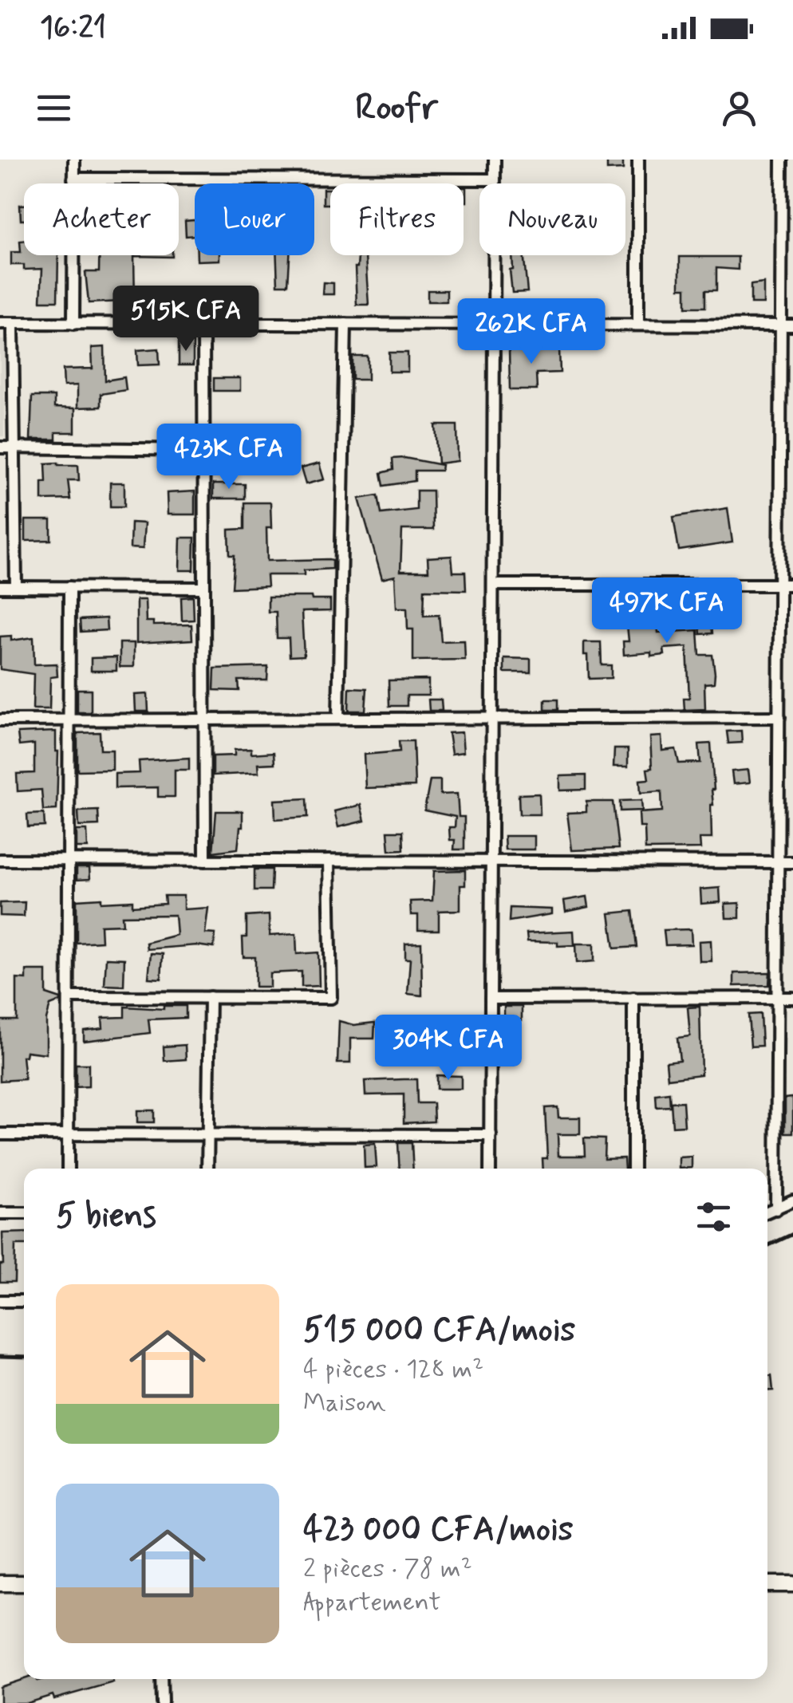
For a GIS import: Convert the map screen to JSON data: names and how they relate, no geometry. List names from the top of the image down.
{
  "page": {
    "status": "16:21",
    "header": "Roofr",
    "chip": [
      "Acheter",
      "Louer",
      "Filtres",
      "Nouveau"
    ],
    "price": [
      "515K CFA",
      "262K CFA",
      "423K CFA",
      "497K CFA",
      "304K CFA"
    ],
    "heading": "5 biens",
    "list": [
      {
        "name": "515 000 CFA/mois",
        "note": "4 pièces · 128 m² · Maison"
      },
      {
        "name": "423 000 CFA/mois",
        "note": "2 pièces · 78 m² · Appartement"
      }
    ]
  }
}
